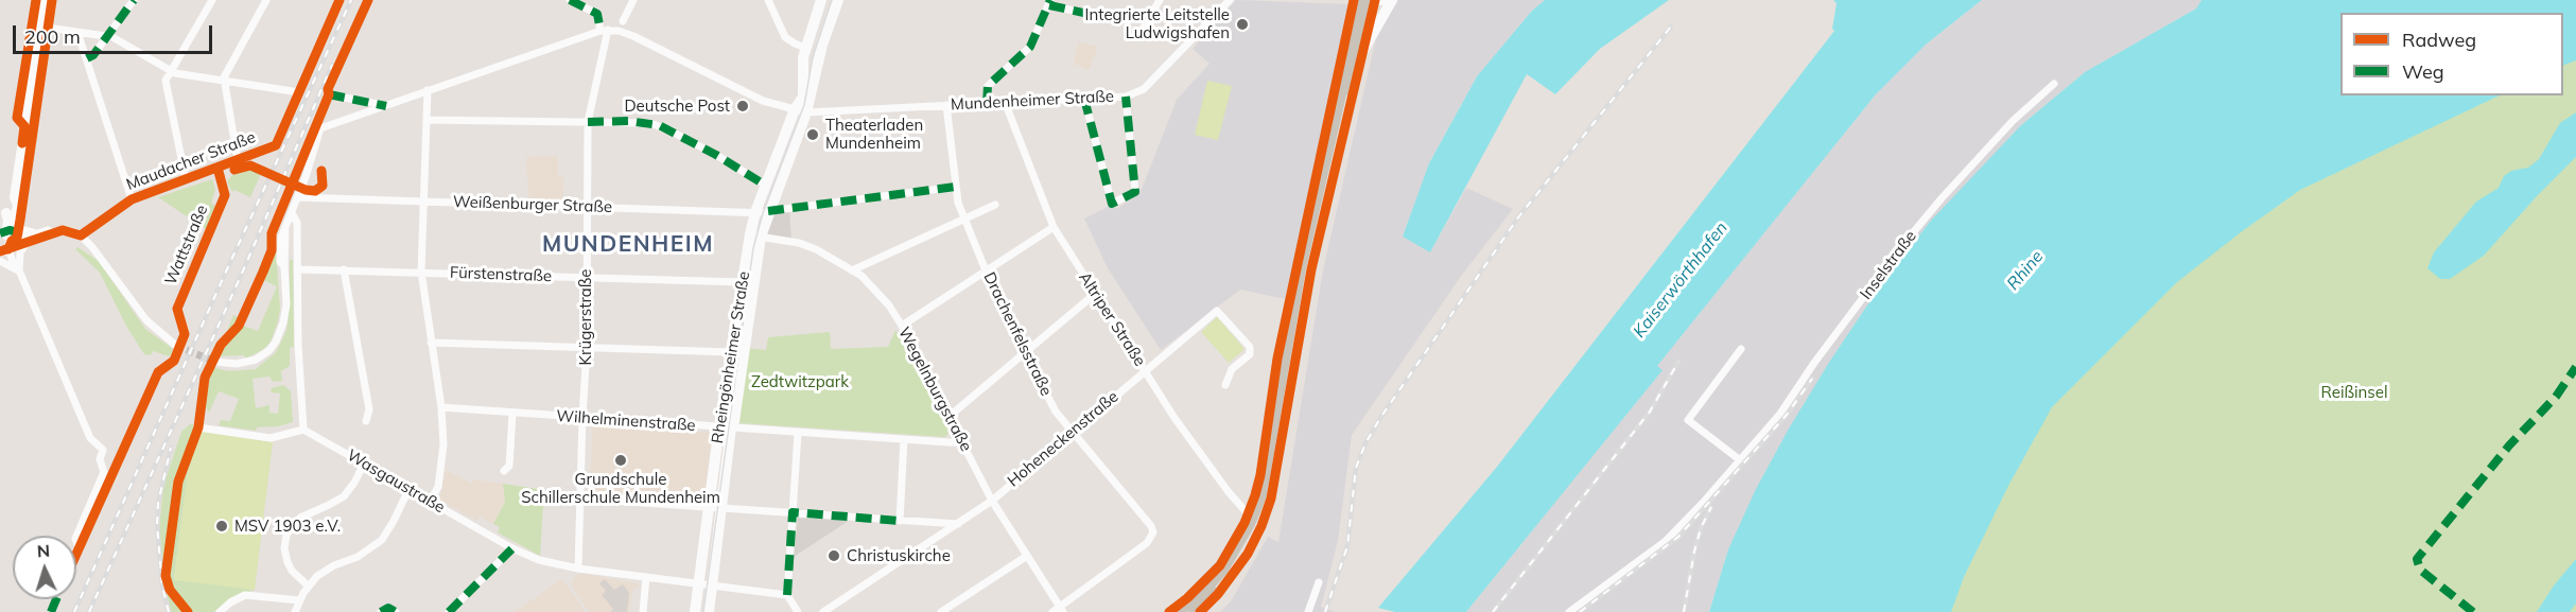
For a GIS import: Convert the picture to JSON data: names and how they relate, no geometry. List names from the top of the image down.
{
  "streets": {
    "street": [
      "Mundenheimer Straße",
      "Maudacher Straße",
      "Weißenburger Straße",
      "Wattstraße",
      "Inselstraße",
      "Fürstenstraße",
      "Krügerstraße",
      "Altriper Straße",
      "Drachenfelsstraße",
      "Rheingönheimer Straße",
      "Wegelnburgstraße",
      "Wilhelminenstraße",
      "Hoheneckenstraße",
      "Wasgaustraße"
    ]
  },
  "crossings": [
    ["Mundenheimer Straße", "Krügerstraße"],
    ["Mundenheimer Straße", "Altriper Straße"],
    ["Mundenheimer Straße", "Drachenfelsstraße"],
    ["Mundenheimer Straße", "Rheingönheimer Straße"],
    ["Maudacher Straße", "Wattstraße"],
    ["Weißenburger Straße", "Krügerstraße"],
    ["Weißenburger Straße", "Drachenfelsstraße"],
    ["Weißenburger Straße", "Rheingönheimer Straße"],
    ["Fürstenstraße", "Krügerstraße"],
    ["Fürstenstraße", "Rheingönheimer Straße"],
    ["Krügerstraße", "Wilhelminenstraße"],
    ["Krügerstraße", "Wasgaustraße"],
    ["Altriper Straße", "Hoheneckenstraße"],
    ["Drachenfelsstraße", "Wegelnburgstraße"],
    ["Drachenfelsstraße", "Hoheneckenstraße"],
    ["Rheingönheimer Straße", "Wegelnburgstraße"],
    ["Rheingönheimer Straße", "Wilhelminenstraße"],
    ["Rheingönheimer Straße", "Wasgaustraße"],
    ["Wegelnburgstraße", "Wilhelminenstraße"],
    ["Wegelnburgstraße", "Hoheneckenstraße"]
  ],
  "districts": ["MUNDENHEIM"],
  "water": ["Rhine", "Kaiserwörthhafen"],
  "parks": ["Zedtwitzpark", "Reißinsel"],
  "places": [
    "Integrierte Leitstelle Ludwigshafen",
    "Deutsche Post",
    "Theaterladen Mundenheim",
    "Grundschule Schillerschule Mundenheim",
    "MSV 1903 e.V.",
    "Christuskirche"
  ],
  "legend": ["Radweg", "Weg"],
  "scale_bar": "200 m",
  "north": "top"
}
